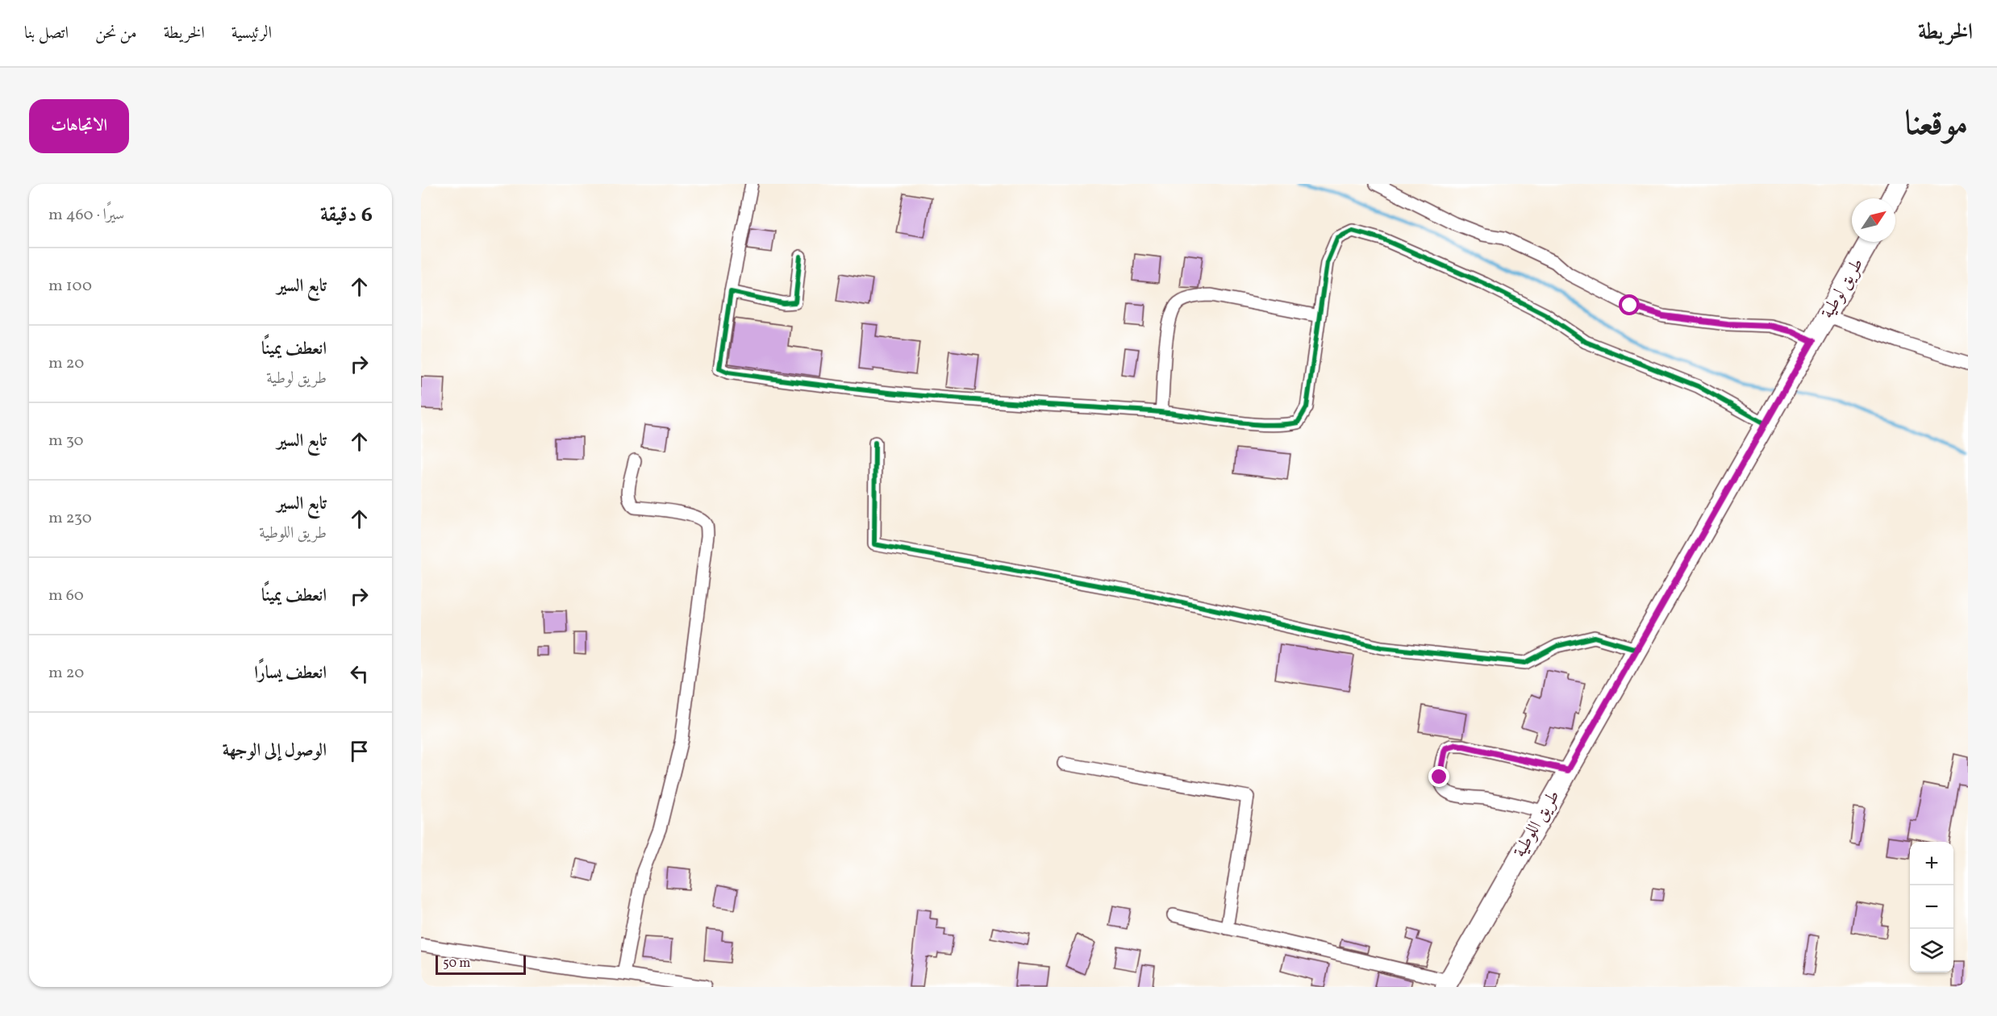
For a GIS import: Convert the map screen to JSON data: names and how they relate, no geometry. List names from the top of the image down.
{
  "streets": {
    "main road": ["طريق لوطية", "طريق اللوطية"]
  },
  "crossings": [
    ["طريق لوطية", "طريق اللوطية"]
  ],
  "scale_bar": "50 m",
  "north": "top right",
  "page": {
    "header": "الخريطة",
    "nav": [
      "الرئيسية",
      "الخريطة",
      "من نحن",
      "اتصل بنا"
    ],
    "title": "موقعنا",
    "buttons": "الاتجاهات",
    "heading": ["6 دقيقة", "سيرًا · 460 m"],
    "list": [
      ["تابع السير", "100 m"],
      ["انعطف يمينًا", "طريق لوطية", "20 m"],
      ["تابع السير", "30 m"],
      ["تابع السير", "طريق اللوطية", "230 m"],
      ["انعطف يمينًا", "60 m"],
      ["انعطف يسارًا", "20 m"],
      "الوصول إلى الوجهة"
    ],
    "map_buttons": ["+", "−"],
    "scale": "50 m"
  }
}
